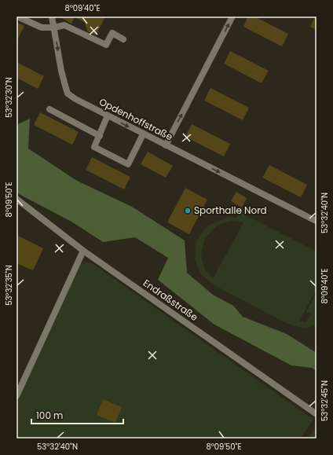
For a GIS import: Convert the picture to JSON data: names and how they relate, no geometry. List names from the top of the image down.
{
  "streets": {
    "street": ["Opdenhoffstraße", "Endraßstraße"]
  },
  "one_way": ["Opdenhoffstraße"],
  "places": ["Sporthalle Nord"],
  "scale_bar": "100 m",
  "coordinates": [
    "8°09'40\"E",
    "53°32'30\"N",
    "8°09'50\"E",
    "53°32'40\"N",
    "53°32'35\"N",
    "53°32'45\"N"
  ]
}
